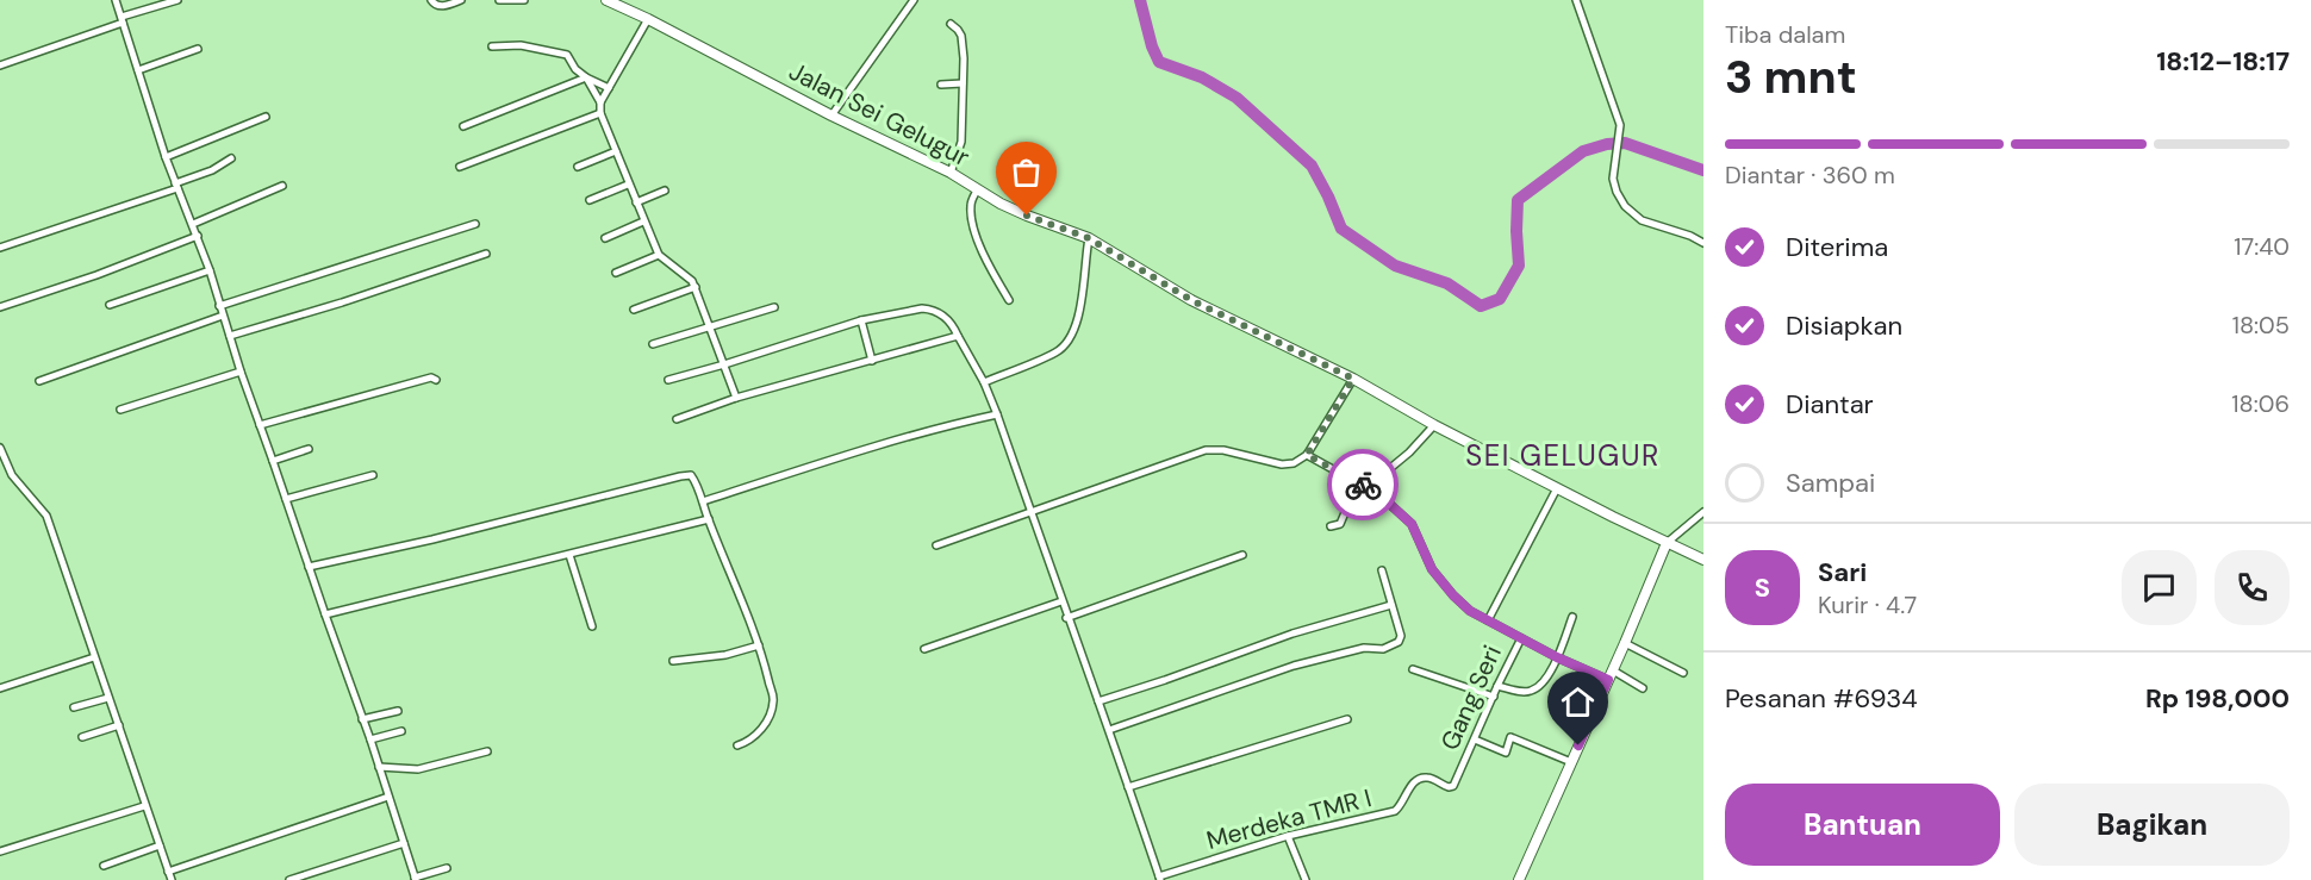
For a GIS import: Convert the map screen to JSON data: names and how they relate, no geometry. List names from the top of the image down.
{
  "streets": {
    "main road": ["Jalan Sei Gelugur"],
    "street": ["Gang Seri", "Merdeka TMR I"]
  },
  "crossings": [
    ["Gang Seri", "Merdeka TMR I"]
  ],
  "districts": ["SEI GELUGUR"],
  "page": {
    "heading": ["3 mnt", "Tiba dalam", "18:12–18:17"],
    "panel": [
      "Sari",
      "Kurir · 4.7",
      "Pesanan #6934",
      "Rp 198,000"
    ],
    "bar": "Diantar · 360 m",
    "list": [
      ["Diterima", "17:40"],
      ["Disiapkan", "18:05"],
      ["Diantar", "18:06"],
      "Sampai"
    ],
    "round": "S",
    "buttons": ["Bantuan", "Bagikan"]
  }
}
